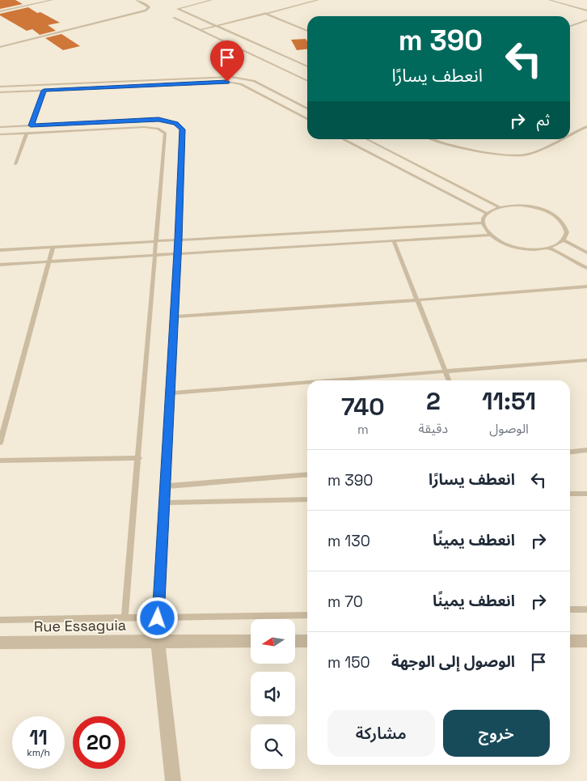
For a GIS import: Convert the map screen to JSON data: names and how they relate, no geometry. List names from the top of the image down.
{
  "streets": {
    "street": ["Rue Essaguia"]
  },
  "north": "left",
  "page": {
    "turn": ["390 m", "انعطف يسارًا"],
    "then": "ثم",
    "eta": [
      "11:51",
      "الوصول",
      "2",
      "دقيقة",
      "740",
      "m"
    ],
    "list": [
      {
        "name": "انعطف يسارًا",
        "value": "390 m"
      },
      {
        "name": "انعطف يمينًا",
        "value": "130 m"
      },
      {
        "name": "انعطف يمينًا",
        "value": "70 m"
      },
      {
        "name": "الوصول إلى الوجهة",
        "value": "150 m"
      }
    ],
    "buttons": ["خروج", "مشاركة"],
    "speed": "11 km/h",
    "limit": "20"
  }
}
